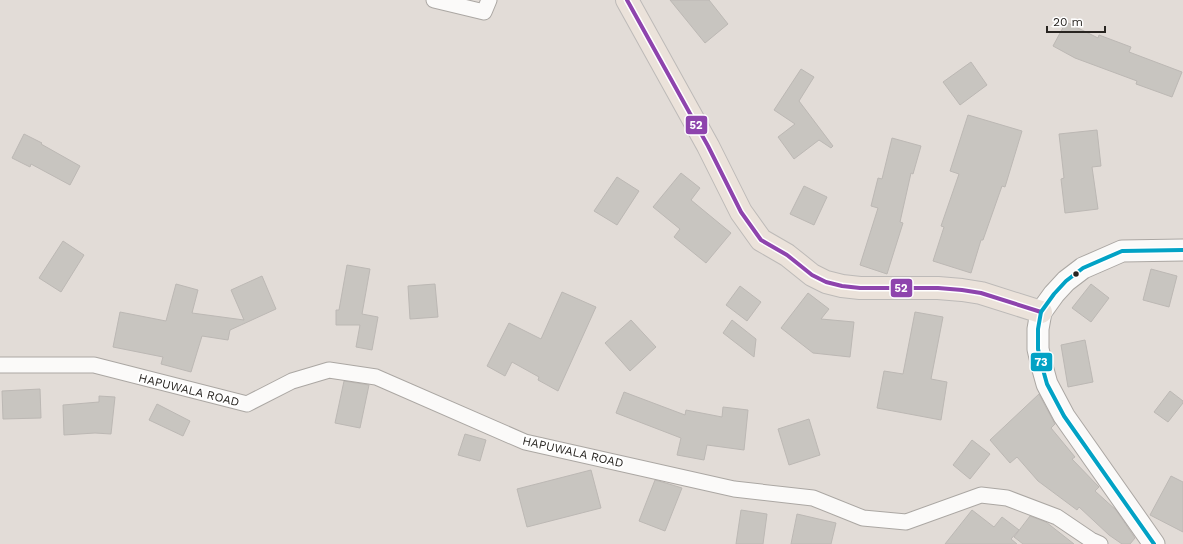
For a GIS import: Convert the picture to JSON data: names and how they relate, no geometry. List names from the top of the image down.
{
  "streets": {
    "street": ["HAPUWALA ROAD"]
  },
  "lines": ["transit line 52", "transit line 73"],
  "scale_bar": "20 m"
}
